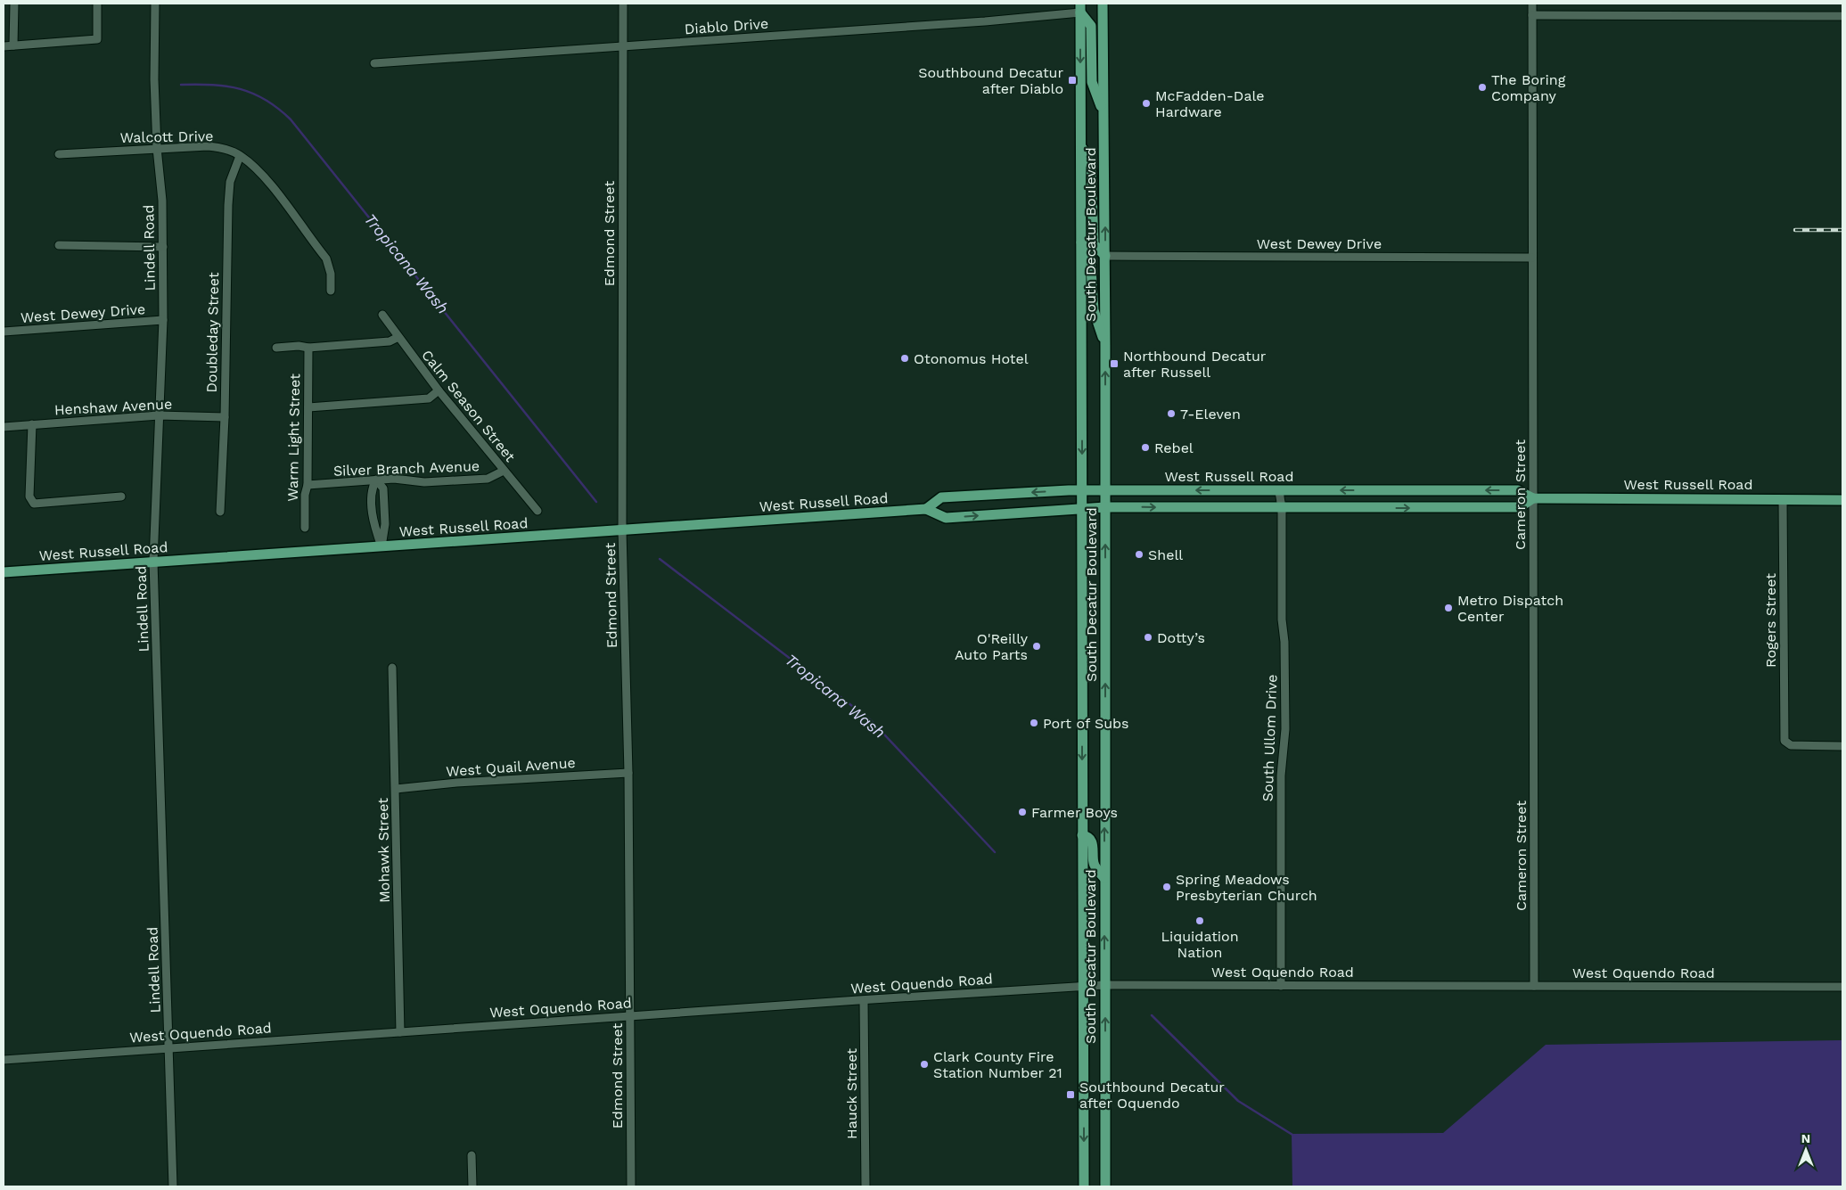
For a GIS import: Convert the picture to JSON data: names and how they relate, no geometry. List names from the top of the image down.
{
  "streets": {
    "main road": ["South Decatur Boulevard", "West Russell Road"],
    "street": [
      "Diablo Drive",
      "Walcott Drive",
      "Edmond Street",
      "West Dewey Drive",
      "Lindell Road",
      "Doubleday Street",
      "Calm Season Street",
      "Henshaw Avenue",
      "Warm Light Street",
      "Silver Branch Avenue",
      "Cameron Street",
      "Rogers Street",
      "South Ullom Drive",
      "West Quail Avenue",
      "Mohawk Street",
      "West Oquendo Road",
      "Hauck Street"
    ]
  },
  "crossings": [
    ["Diablo Drive", "Edmond Street"],
    ["Diablo Drive", "South Decatur Boulevard"],
    ["Walcott Drive", "Lindell Road"],
    ["Walcott Drive", "Doubleday Street"],
    ["Edmond Street", "West Russell Road"],
    ["Edmond Street", "West Quail Avenue"],
    ["Edmond Street", "West Oquendo Road"],
    ["South Decatur Boulevard", "West Dewey Drive"],
    ["South Decatur Boulevard", "West Russell Road"],
    ["South Decatur Boulevard", "West Oquendo Road"],
    ["West Dewey Drive", "Lindell Road"],
    ["West Dewey Drive", "Cameron Street"],
    ["Lindell Road", "Henshaw Avenue"],
    ["Lindell Road", "West Russell Road"],
    ["Lindell Road", "West Oquendo Road"],
    ["Doubleday Street", "Henshaw Avenue"],
    ["Calm Season Street", "Silver Branch Avenue"],
    ["Warm Light Street", "Silver Branch Avenue"],
    ["West Russell Road", "Cameron Street"],
    ["West Russell Road", "Rogers Street"],
    ["West Russell Road", "South Ullom Drive"],
    ["Cameron Street", "West Oquendo Road"],
    ["South Ullom Drive", "West Oquendo Road"],
    ["West Quail Avenue", "Mohawk Street"],
    ["Mohawk Street", "West Oquendo Road"],
    ["West Oquendo Road", "Hauck Street"]
  ],
  "water": ["Tropicana Wash"],
  "places": {
    "transit": ["Southbound Decatur after Diablo", "Northbound Decatur after Russell", "Southbound Decatur after Oquendo"],
    "other": [
      "The Boring Company",
      "McFadden-Dale Hardware",
      "Otonomus Hotel",
      "7-Eleven",
      "Rebel",
      "Shell",
      "Metro Dispatch Center",
      "Dotty’s",
      "O'Reilly Auto Parts",
      "Port of Subs",
      "Farmer Boys",
      "Spring Meadows Presbyterian Church",
      "Liquidation Nation",
      "Clark County Fire Station Number 21"
    ]
  },
  "north": "top"
}
